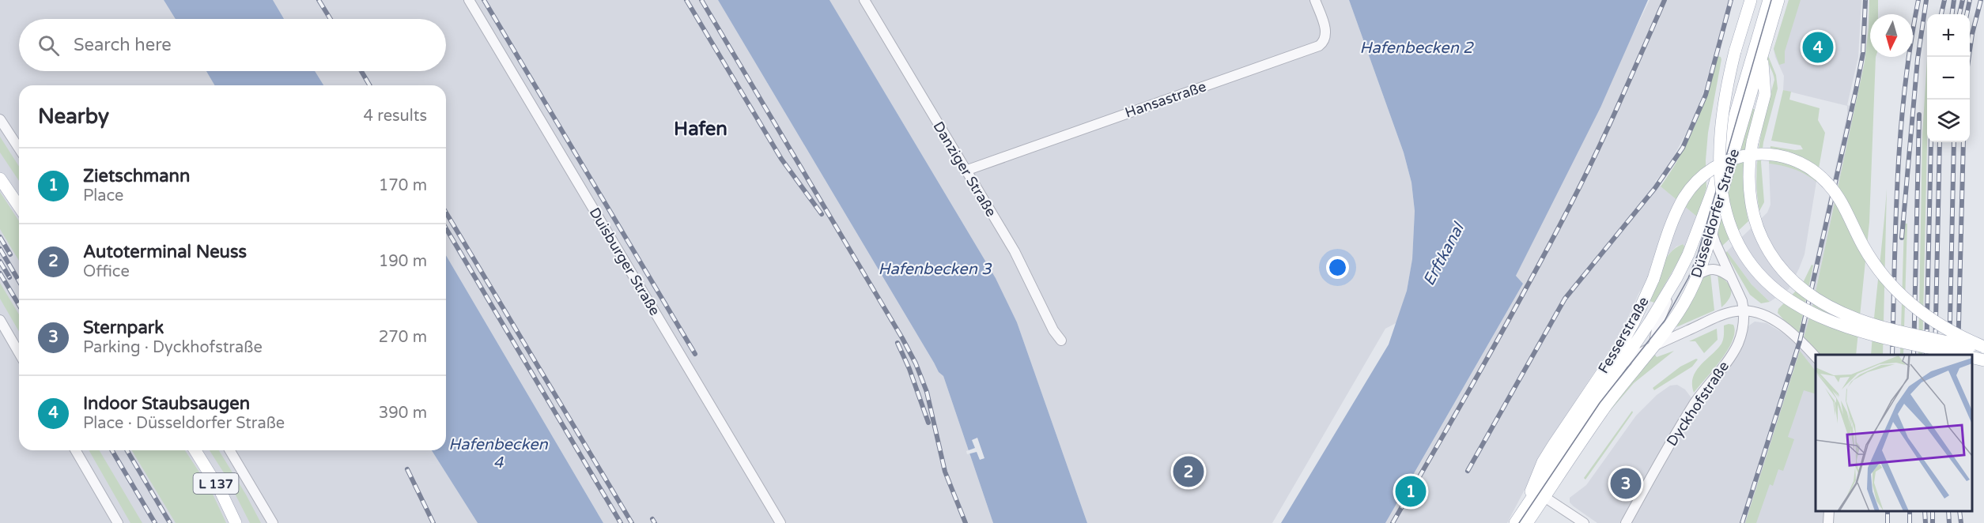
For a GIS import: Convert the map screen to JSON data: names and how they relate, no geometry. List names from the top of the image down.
{
  "streets": {
    "main road": ["Düsseldorfer Straße", "Fesserstraße", "L 137"],
    "street": [
      "Hansastraße",
      "Danziger Straße",
      "Duisburger Straße",
      "Dyckhofstraße"
    ]
  },
  "crossings": [
    ["Hansastraße", "Danziger Straße"],
    ["Düsseldorfer Straße", "Fesserstraße"]
  ],
  "districts": ["Hafen"],
  "water": [
    "Hafenbecken 2",
    "Erftkanal",
    "Hafenbecken 3",
    "Hafenbecken 4"
  ],
  "north": "bottom",
  "page": {
    "map_buttons": ["+", "−"],
    "search": "Search here",
    "pins": [
      "4",
      "2",
      "3",
      "1"
    ],
    "heading": ["Nearby", "4 results"],
    "list": [
      {
        "mark": "1",
        "name": "Zietschmann",
        "note": "Place",
        "value": "170 m"
      },
      {
        "mark": "2",
        "name": "Autoterminal Neuss",
        "note": "Office",
        "value": "190 m"
      },
      {
        "mark": "3",
        "name": "Sternpark",
        "note": "Parking · Dyckhofstraße",
        "value": "270 m"
      },
      {
        "mark": "4",
        "name": "Indoor Staubsaugen",
        "note": "Place · Düsseldorfer Straße",
        "value": "390 m"
      }
    ]
  }
}
